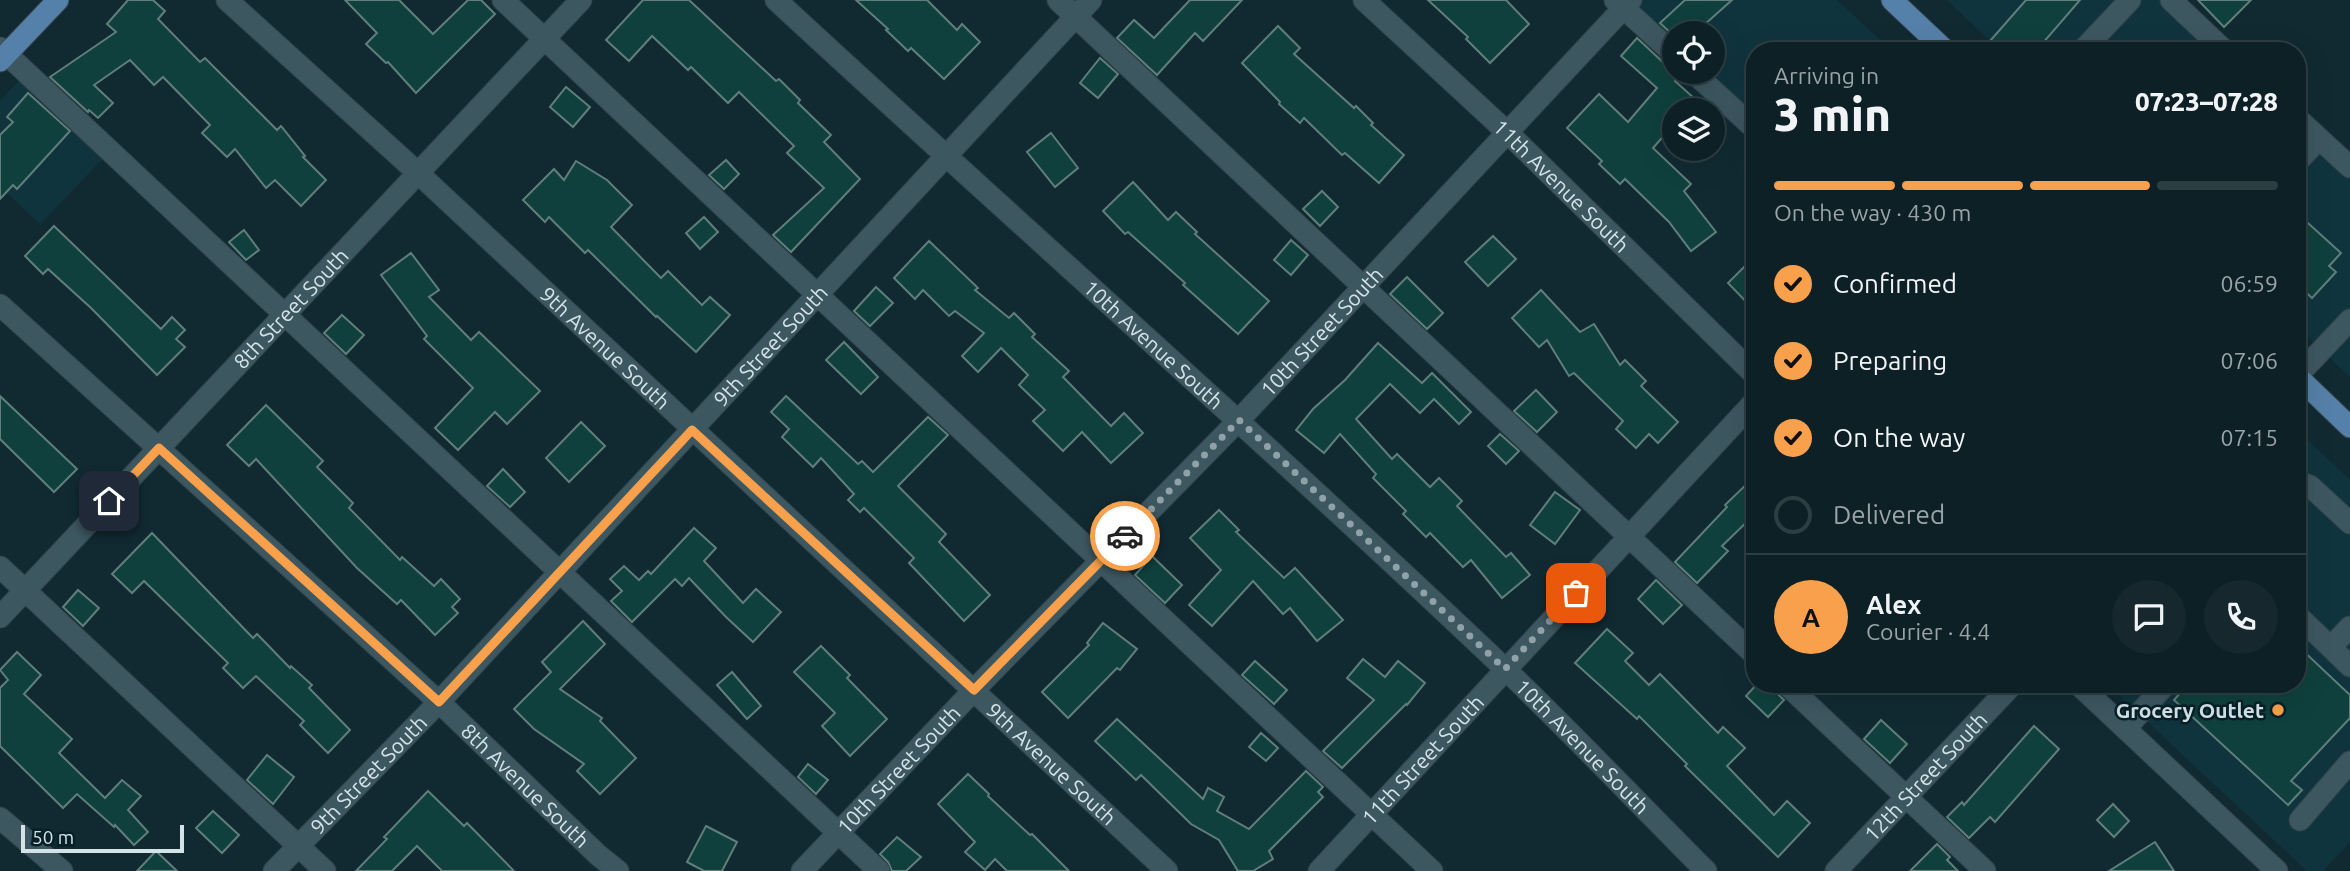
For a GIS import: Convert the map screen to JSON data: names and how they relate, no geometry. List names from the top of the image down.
{
  "streets": {
    "street": [
      "11th Avenue South",
      "8th Street South",
      "10th Street South",
      "10th Avenue South",
      "9th Street South",
      "9th Avenue South",
      "11th Street South",
      "12th Street South",
      "8th Avenue South"
    ]
  },
  "crossings": [
    ["11th Avenue South", "10th Street South"],
    ["8th Street South", "9th Avenue South"],
    ["8th Street South", "8th Avenue South"],
    ["10th Street South", "10th Avenue South"],
    ["10th Street South", "9th Avenue South"],
    ["10th Avenue South", "9th Street South"],
    ["10th Avenue South", "11th Street South"],
    ["9th Street South", "9th Avenue South"],
    ["9th Street South", "8th Avenue South"]
  ],
  "places": ["Grocery Outlet"],
  "scale_bar": "50 m",
  "page": {
    "heading": ["3 min", "Arriving in", "07:23–07:28"],
    "panel": ["Alex", "Courier · 4.4"],
    "bar": "On the way · 430 m",
    "list": [
      ["Confirmed", "06:59"],
      ["Preparing", "07:06"],
      ["On the way", "07:15"],
      "Delivered"
    ],
    "round": "A",
    "scale": "50 m"
  }
}
